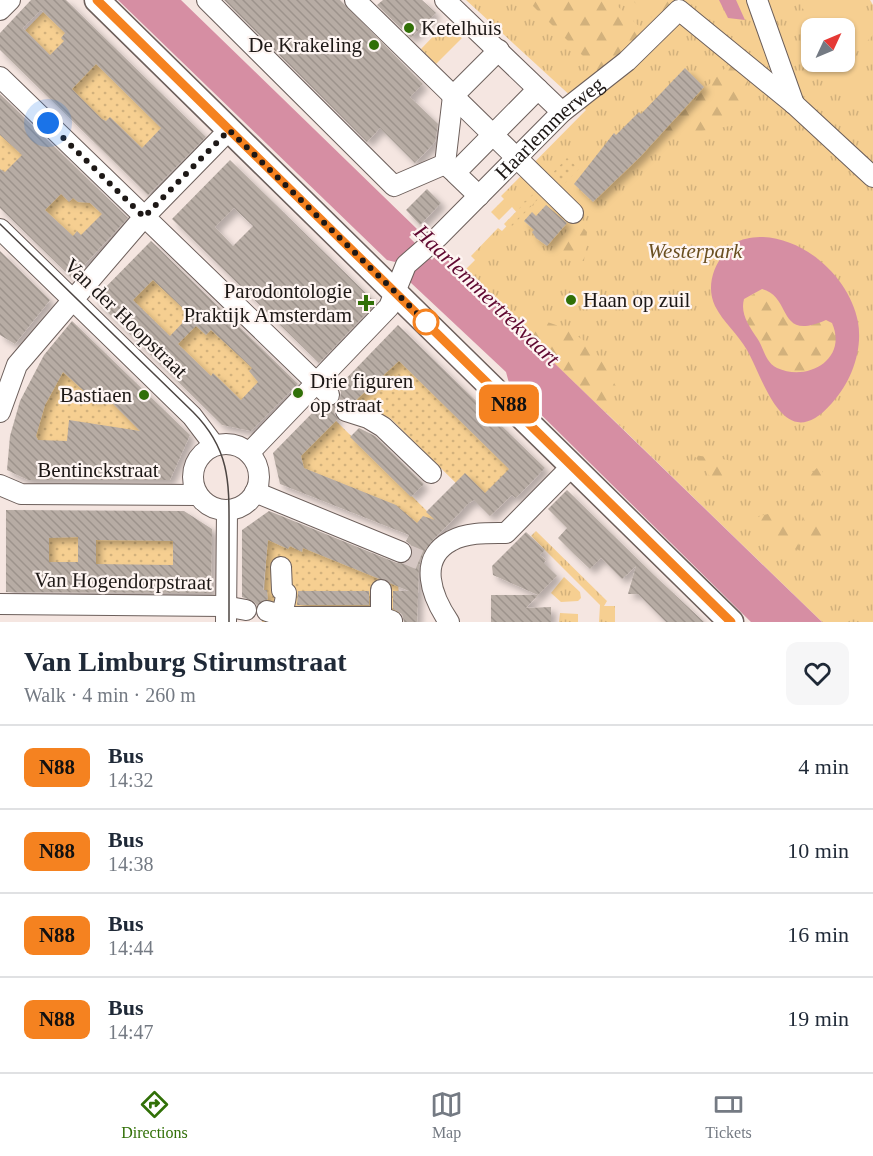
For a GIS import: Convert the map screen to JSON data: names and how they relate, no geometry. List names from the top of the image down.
{
  "streets": {
    "street": [
      "Haarlemmerweg",
      "Van der Hoopstraat",
      "Bentinckstraat",
      "Van Hogendorpstraat"
    ]
  },
  "crossings": [
    ["Van der Hoopstraat", "Bentinckstraat"]
  ],
  "water": ["Haarlemmertrekvaart"],
  "parks": ["Westerpark"],
  "places": {
    "other": [
      "Ketelhuis",
      "De Krakeling",
      "Haan op zuil",
      "Drie figuren op straat",
      "Bastiaen"
    ],
    "health": ["Parodontologie Praktijk Amsterdam"]
  },
  "lines": ["bus line N88"],
  "north": "top right",
  "page": {
    "on_map": "N88",
    "heading": ["Van Limburg Stirumstraat", "Walk · 4 min · 260 m"],
    "list": [
      {
        "mark": "N88",
        "name": "Bus",
        "note": "14:32",
        "value": "4 min"
      },
      {
        "mark": "N88",
        "name": "Bus",
        "note": "14:38",
        "value": "10 min"
      },
      {
        "mark": "N88",
        "name": "Bus",
        "note": "14:44",
        "value": "16 min"
      },
      {
        "mark": "N88",
        "name": "Bus",
        "note": "14:47",
        "value": "19 min"
      }
    ],
    "tabs": ["Directions", "Map", "Tickets"]
  }
}
